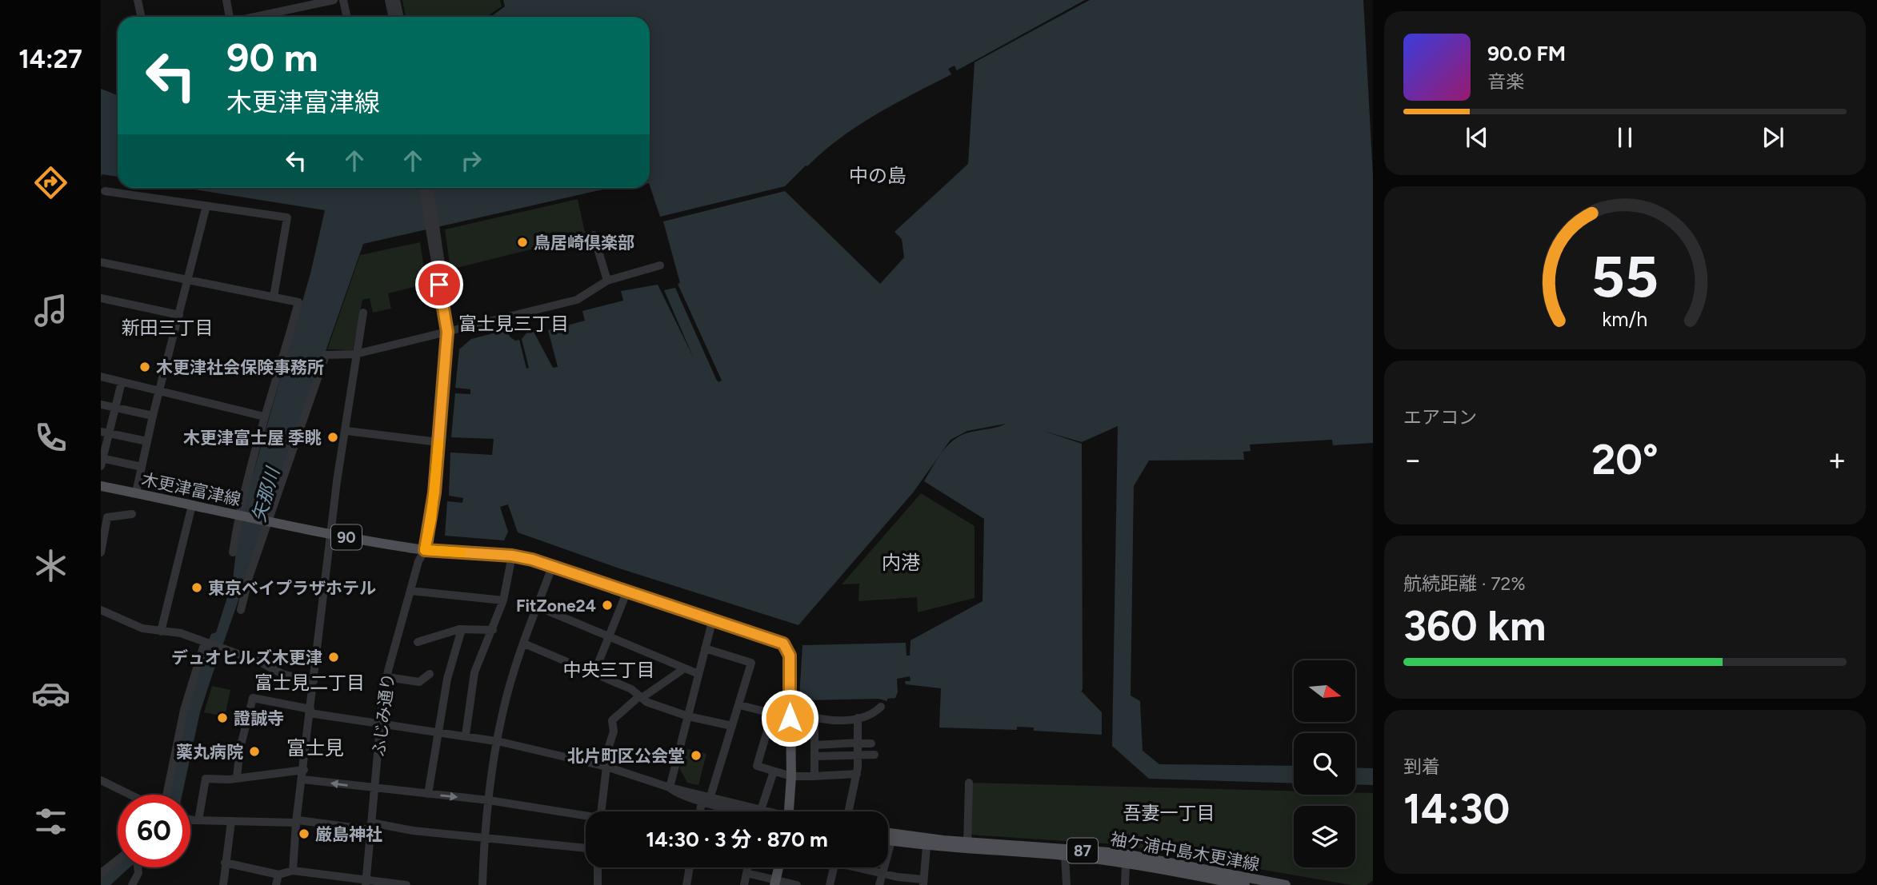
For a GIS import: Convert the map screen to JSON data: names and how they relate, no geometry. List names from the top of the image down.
{
  "streets": {
    "main road": [
      "木更津富津線",
      "90",
      "87",
      "袖ケ浦中島木更津線"
    ],
    "street": ["ふじみ通り"]
  },
  "crossings": [
    ["木更津富津線", "ふじみ通り"]
  ],
  "districts": [
    "中の島",
    "富士見三丁目",
    "新田三丁目",
    "内港",
    "中央三丁目",
    "富士見二丁目",
    "富士見",
    "吾妻一丁目"
  ],
  "water": ["矢那川"],
  "places": [
    "鳥居崎倶楽部",
    "木更津社会保険事務所",
    "木更津富士屋 季眺",
    "東京ベイプラザホテル",
    "FitZone24",
    "デュオヒルズ木更津",
    "證誠寺",
    "薬丸病院",
    "北片町区公会堂",
    "厳島神社"
  ],
  "north": "right",
  "page": {
    "tabs": "14:27",
    "turn": ["90 m", "木更津富津線"],
    "song": ["90.0 FM", "音楽"],
    "tile": [
      "エアコン",
      ["航続距離 · 72%", "360 km"],
      ["到着", "14:30"]
    ],
    "heat": ["−", "20°", "+"],
    "limit": "60",
    "trip": "14:30 · 3 分 · 870 m",
    "gauge": ["55", "km/h"]
  }
}
